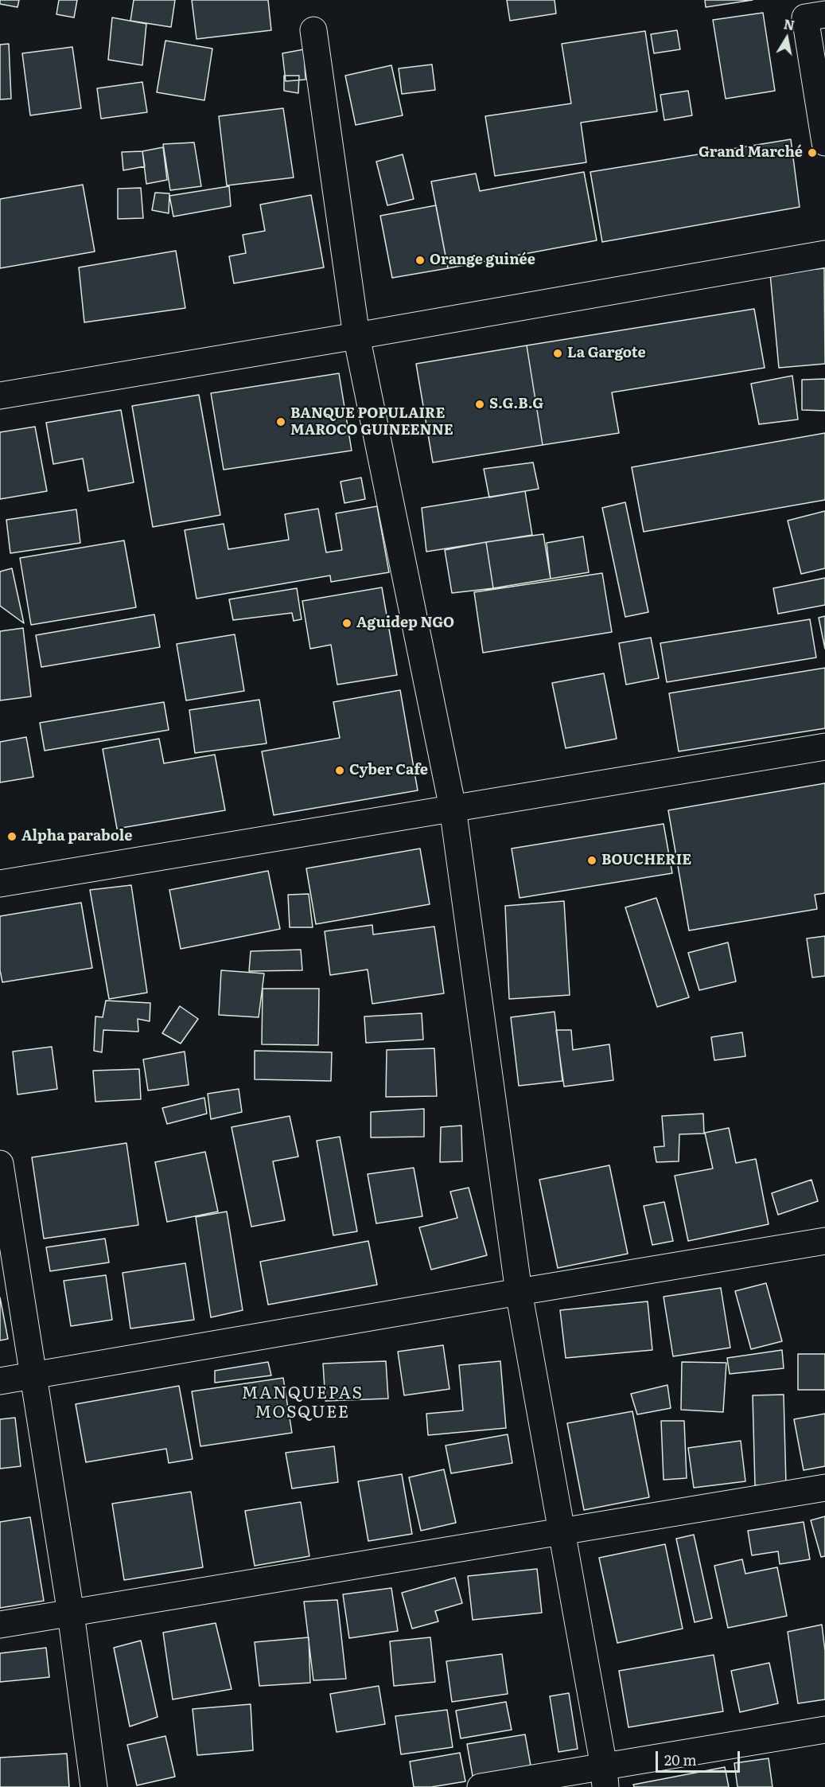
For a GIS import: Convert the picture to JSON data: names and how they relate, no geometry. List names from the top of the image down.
{
  "districts": ["MANQUEPAS MOSQUEE"],
  "places": [
    "Grand Marché",
    "Orange guinée",
    "La Gargote",
    "S.G.B.G",
    "BANQUE POPULAIRE MAROCO GUINEENNE",
    "Aguidep NGO",
    "Cyber Cafe",
    "Alpha parabole",
    "BOUCHERIE"
  ],
  "scale_bar": "20 m",
  "north": "top"
}
